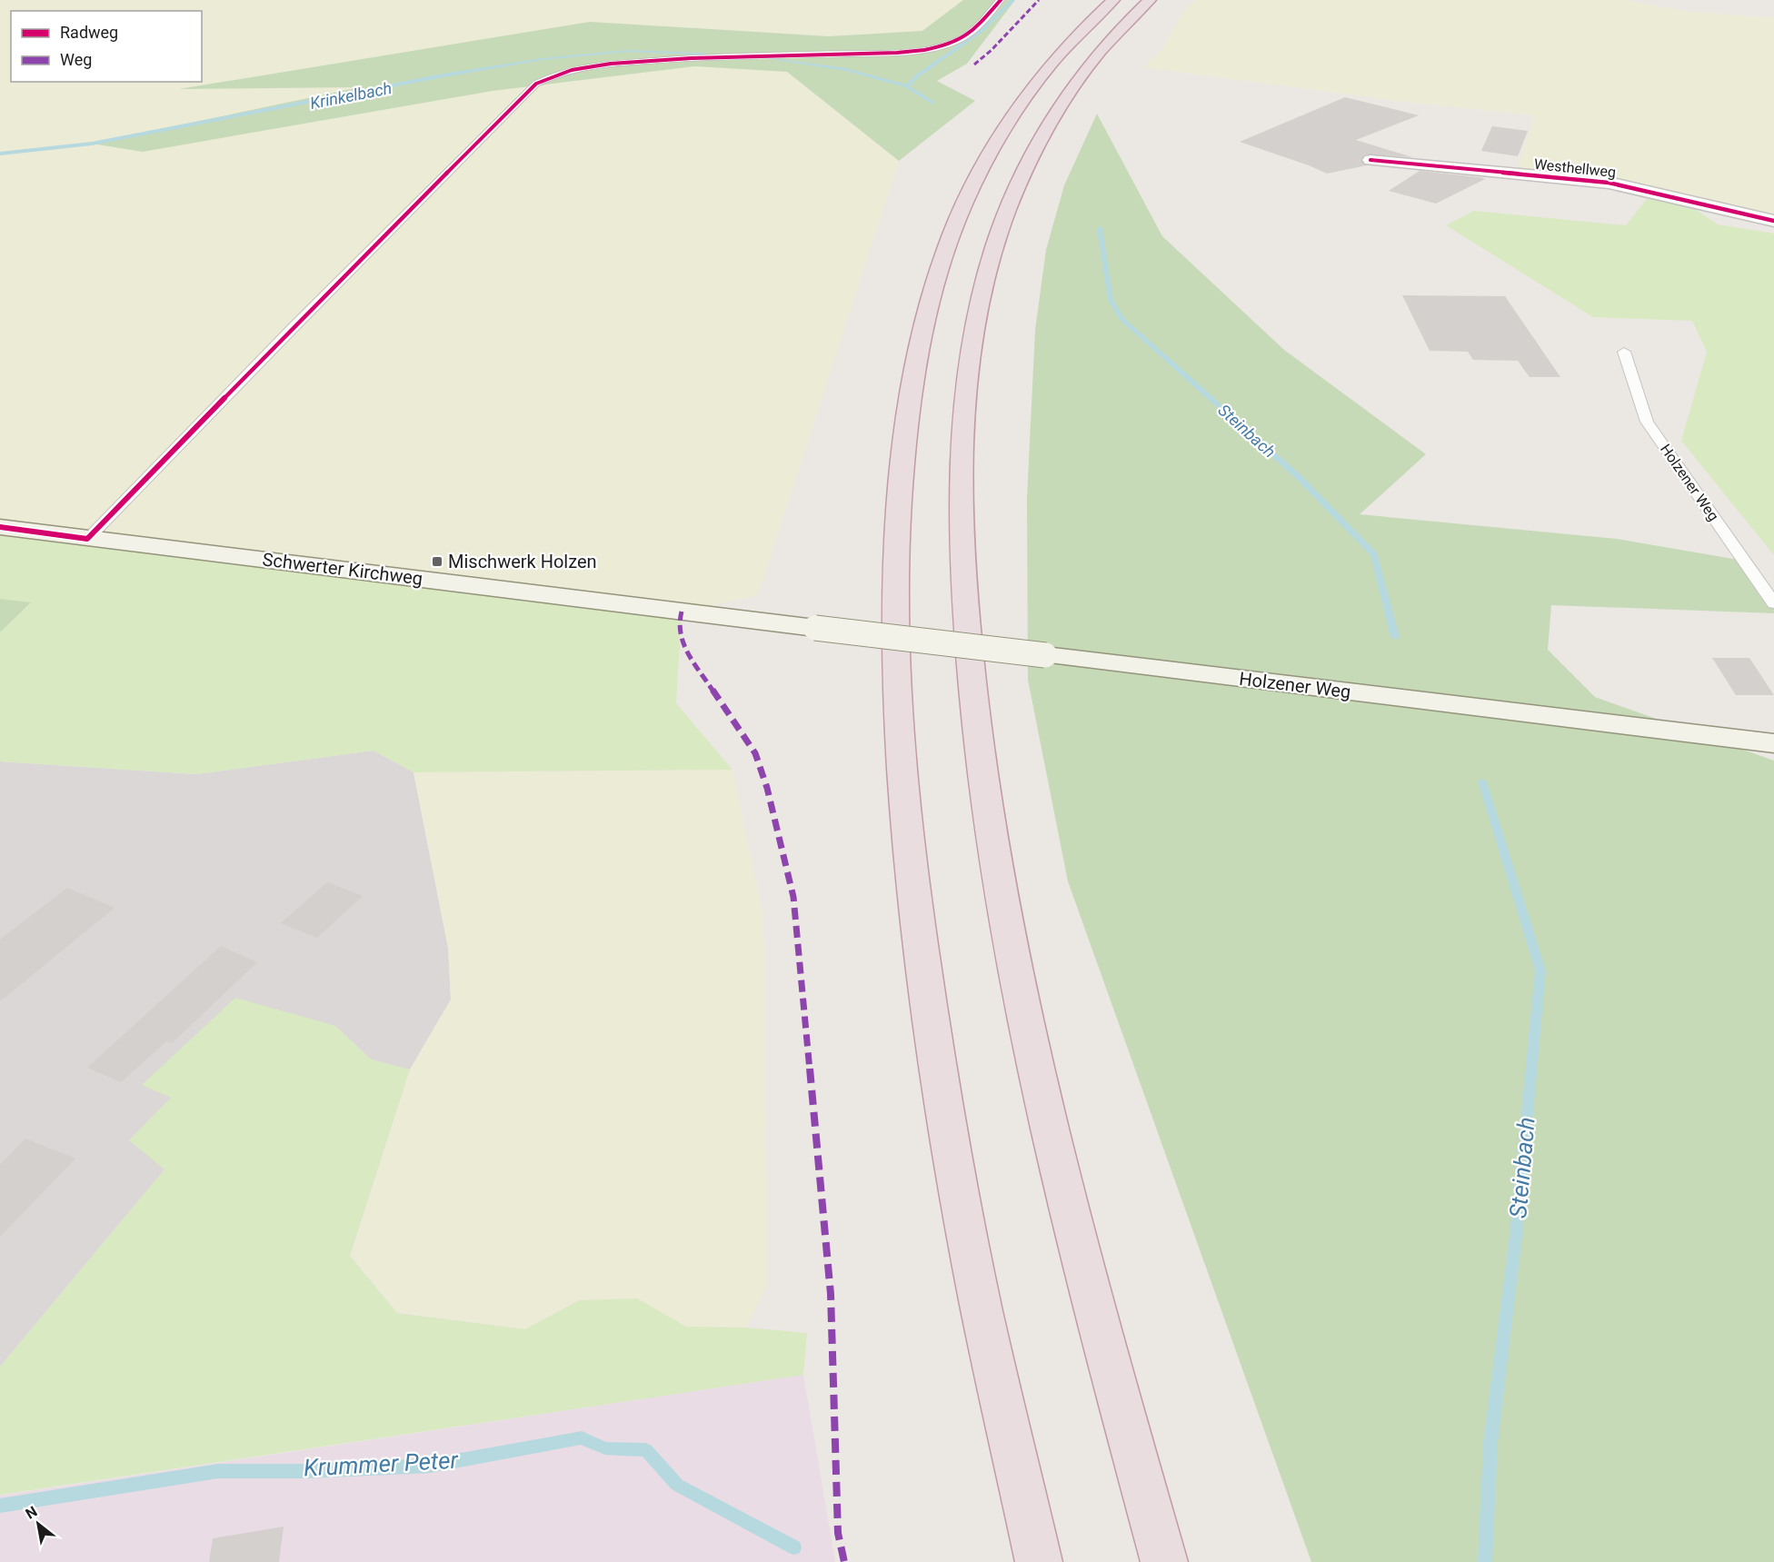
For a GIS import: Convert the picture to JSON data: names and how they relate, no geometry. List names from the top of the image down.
{
  "streets": {
    "main road": ["Holzener Weg", "Schwerter Kirchweg"],
    "street": ["Westhellweg"]
  },
  "crossings": [
    ["Holzener Weg", "Schwerter Kirchweg"]
  ],
  "water": ["Krinkelbach", "Steinbach", "Krummer Peter"],
  "places": {
    "transit": ["Mischwerk Holzen"]
  },
  "legend": ["Radweg", "Weg"],
  "north": "top left"
}
